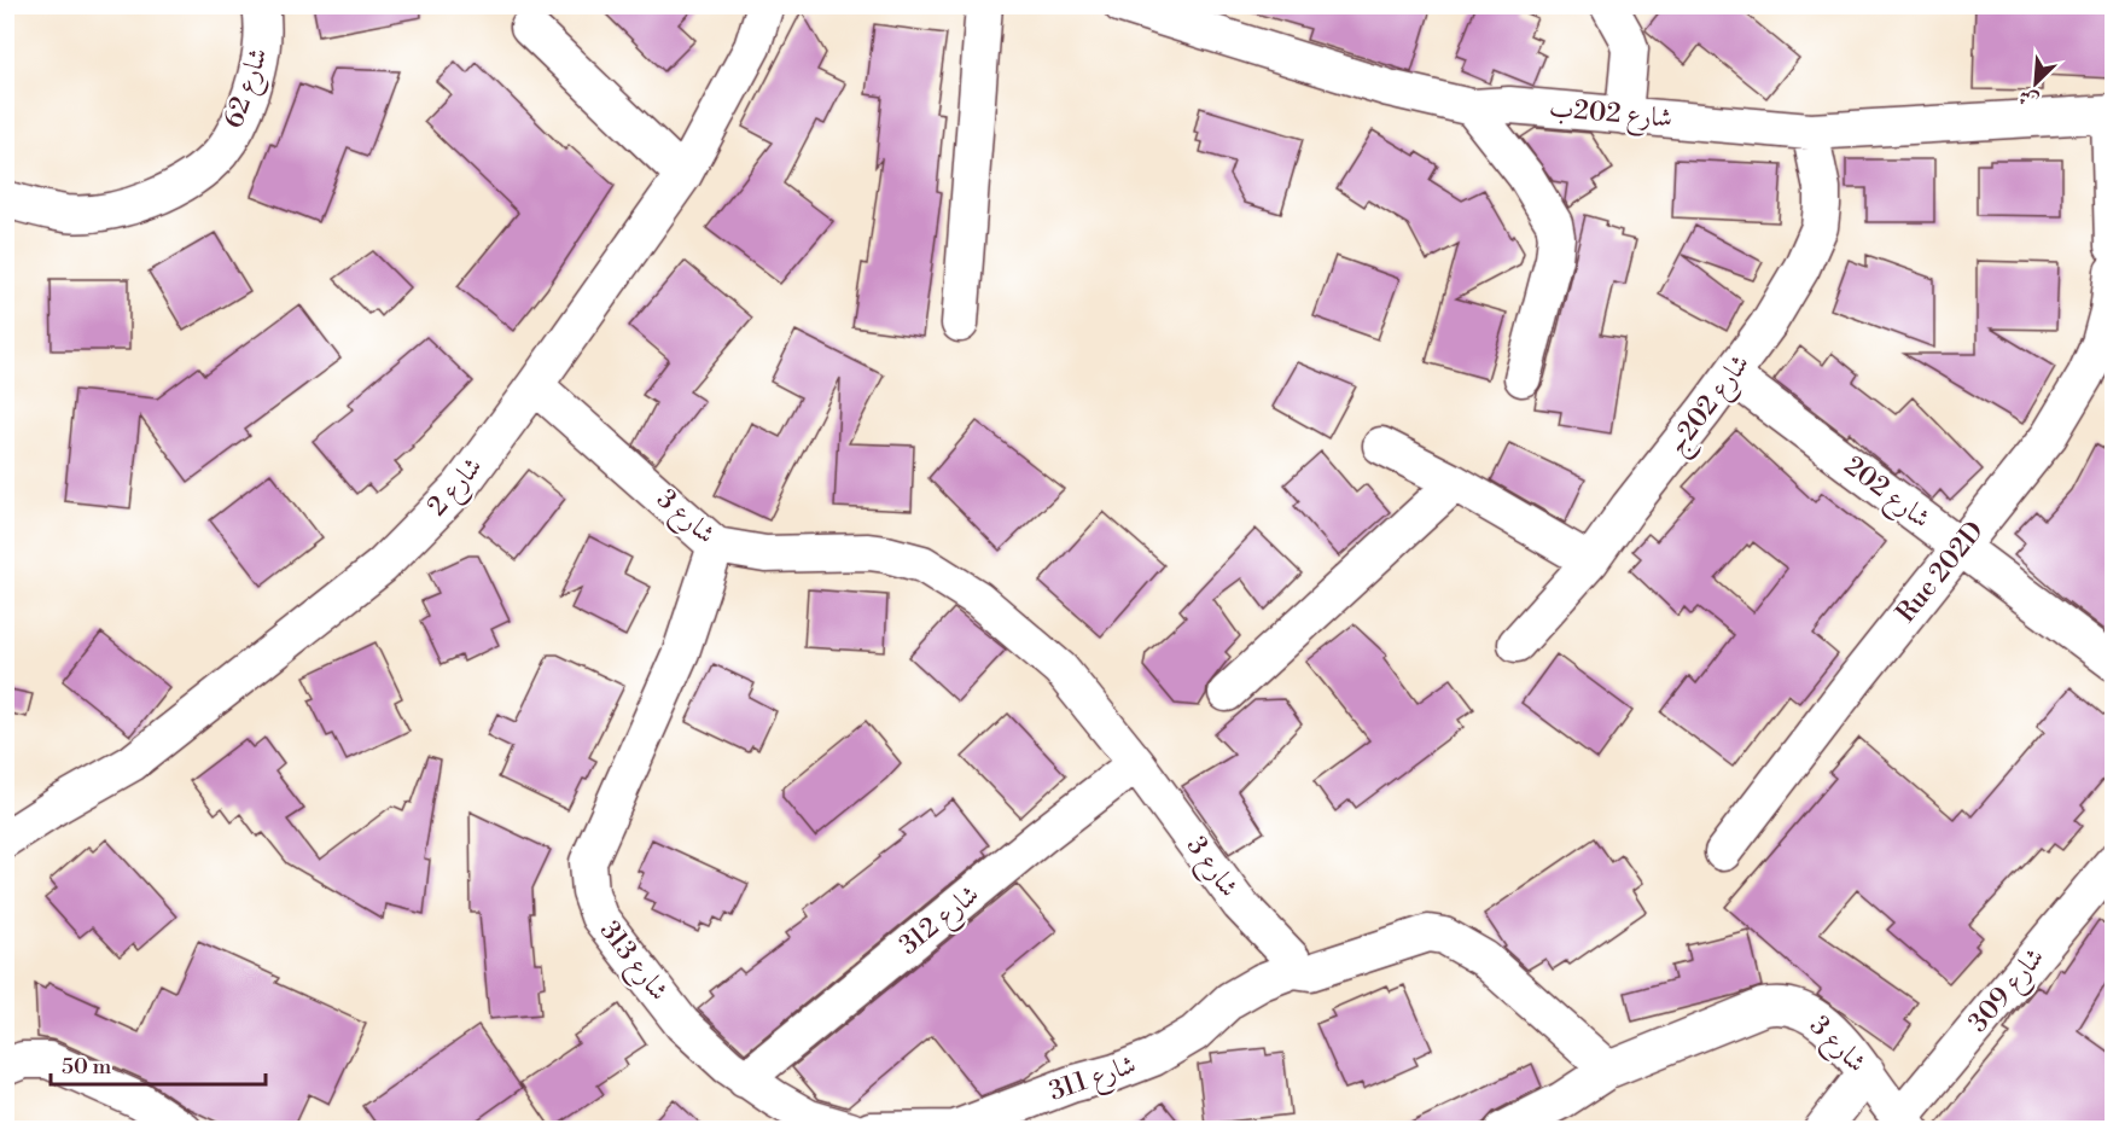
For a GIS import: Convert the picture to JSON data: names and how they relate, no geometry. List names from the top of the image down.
{
  "streets": {
    "street": [
      "شارع 62",
      "شارع 202ب",
      "شارع 202ج",
      "شارع 2",
      "شارع 202",
      "شارع 3",
      "Rue 202D",
      "شارع 312",
      "شارع 313",
      "شارع 309",
      "شارع 311"
    ]
  },
  "crossings": [
    ["شارع 202ب", "شارع 202ج"],
    ["شارع 202ج", "شارع 202"],
    ["شارع 2", "شارع 3"],
    ["شارع 202", "Rue 202D"],
    ["شارع 3", "شارع 312"],
    ["شارع 3", "شارع 313"],
    ["شارع 3", "شارع 309"],
    ["شارع 3", "شارع 311"],
    ["شارع 312", "شارع 313"]
  ],
  "scale_bar": "50 m",
  "north": "bottom left"
}
